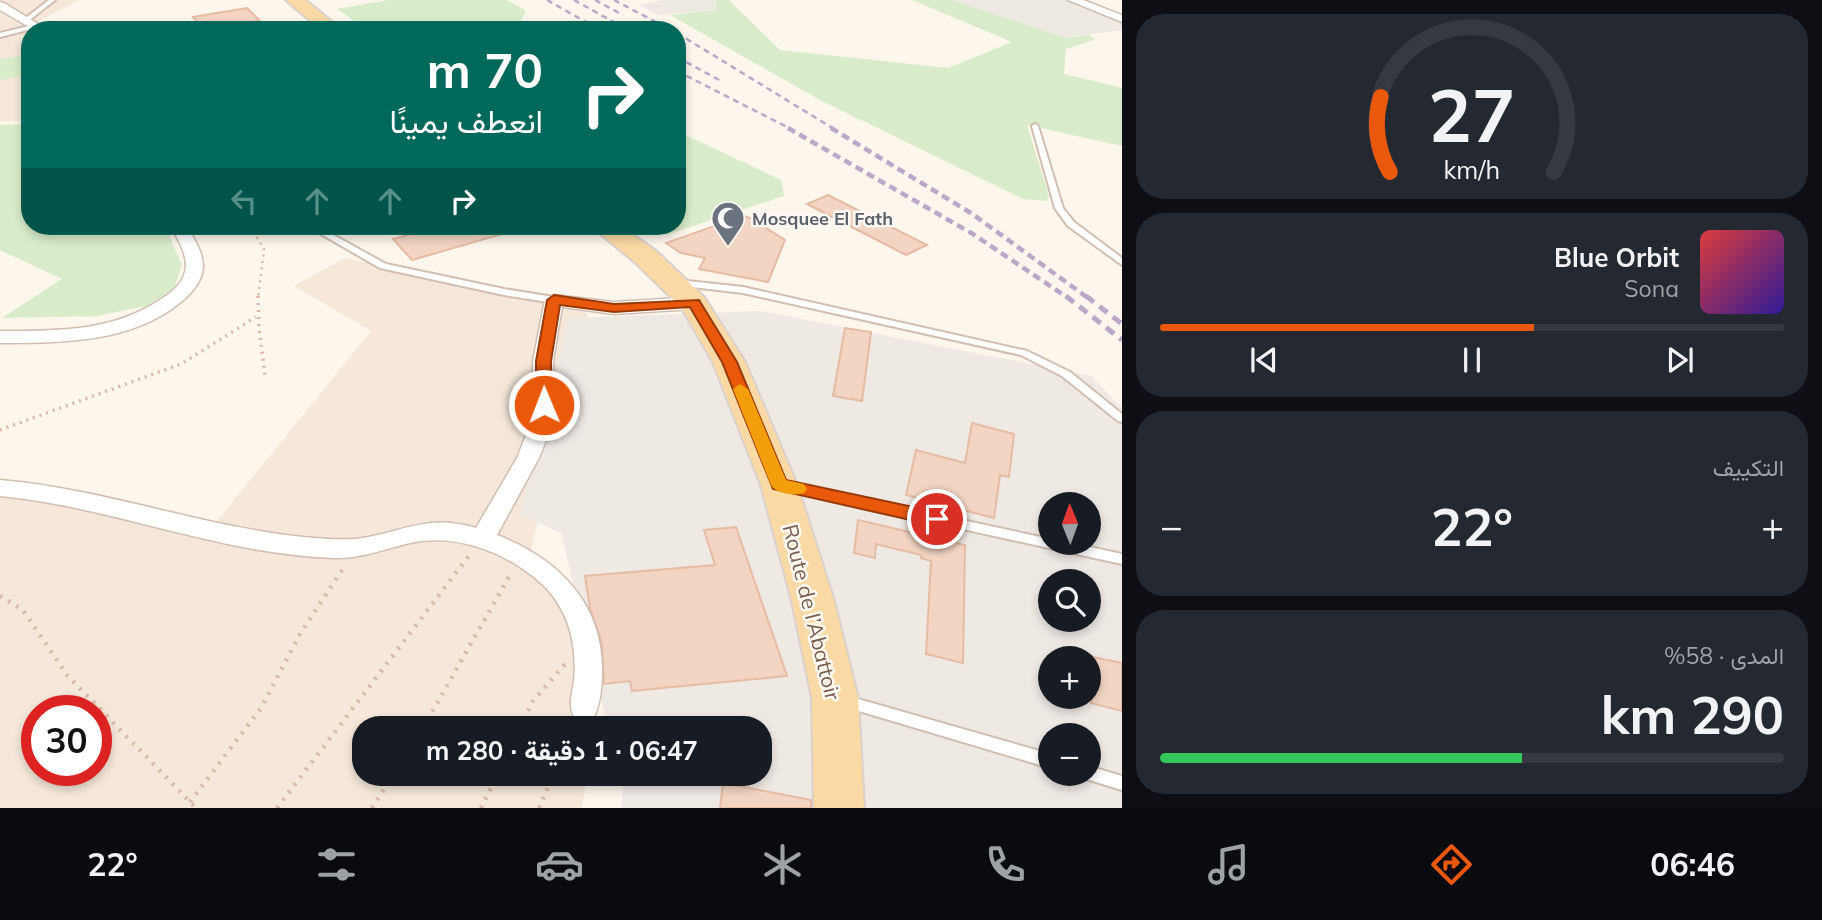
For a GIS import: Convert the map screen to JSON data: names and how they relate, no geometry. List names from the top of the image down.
{
  "streets": {
    "main road": ["Route de l’Abattoir"]
  },
  "places": {
    "mosque": ["Mosquee El Fath"]
  },
  "north": "top",
  "page": {
    "turn": ["70 m", "انعطف يمينًا"],
    "song": ["Blue Orbit", "Sona"],
    "tile": [
      "التكييف",
      ["المدى · 58%", "290 km"]
    ],
    "map_buttons": ["+", "−"],
    "heat": ["−", "22°", "+"],
    "limit": "30",
    "trip": "06:47 · 1 دقيقة · 280 m",
    "tabs": ["06:46", "22°"],
    "gauge": ["27", "km/h"]
  }
}
